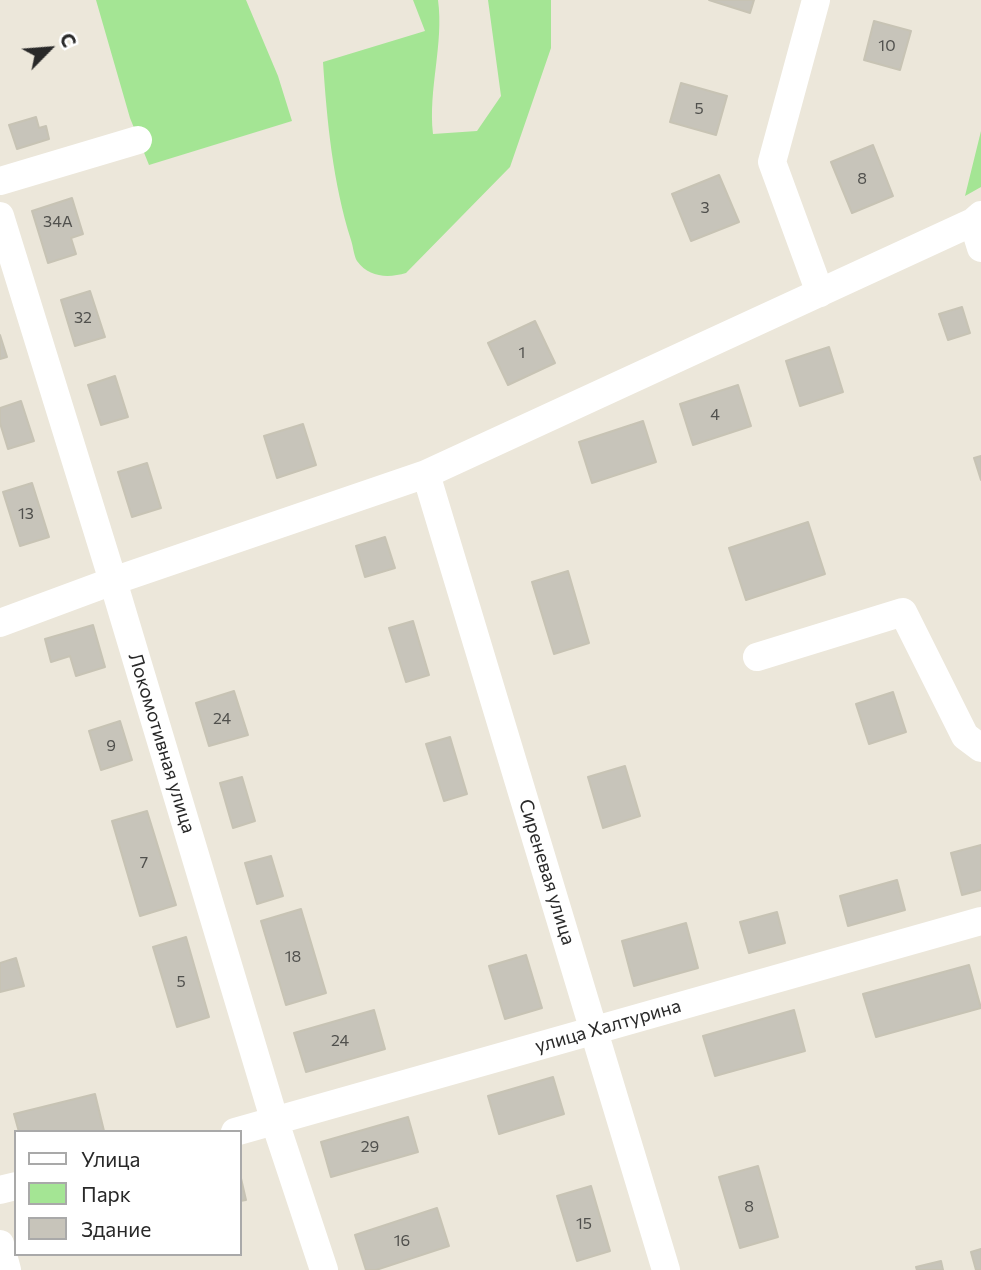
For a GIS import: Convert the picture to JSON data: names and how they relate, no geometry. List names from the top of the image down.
{
  "streets": {
    "street": ["Локомотивная улица", "Сиреневая улица", "улица Халтурина"]
  },
  "crossings": [
    ["Локомотивная улица", "улица Халтурина"],
    ["Сиреневая улица", "улица Халтурина"]
  ],
  "house_numbers": [
    "10",
    "5",
    "8",
    "3",
    "34А",
    "32",
    "1",
    "4",
    "13",
    "24",
    "9",
    "7",
    "18",
    "5",
    "24",
    "29",
    "8",
    "15",
    "16"
  ],
  "legend": ["Улица", "Парк", "Здание"],
  "north": "top right"
}
